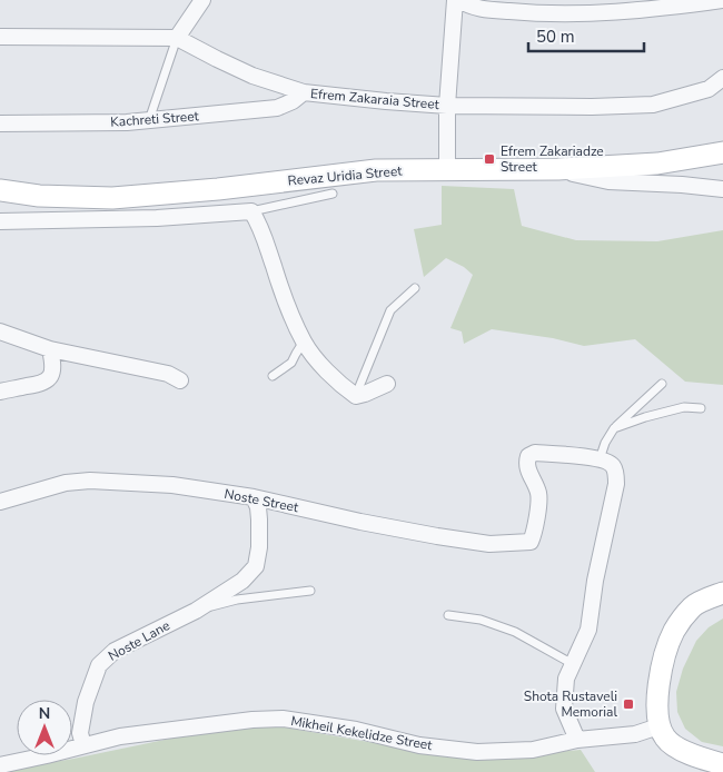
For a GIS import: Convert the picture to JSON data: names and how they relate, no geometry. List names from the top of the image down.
{
  "streets": {
    "street": [
      "Efrem Zakaraia Street",
      "Kachreti Street",
      "Revaz Uridia Street",
      "Noste Street",
      "Noste Lane",
      "Mikheil Kekelidze Street"
    ]
  },
  "crossings": [
    ["Efrem Zakaraia Street", "Kachreti Street"],
    ["Noste Street", "Noste Lane"],
    ["Noste Lane", "Mikheil Kekelidze Street"]
  ],
  "places": {
    "transit": ["Efrem Zakariadze Street", "Shota Rustaveli Memorial"]
  },
  "scale_bar": "50 m",
  "north": "top"
}
